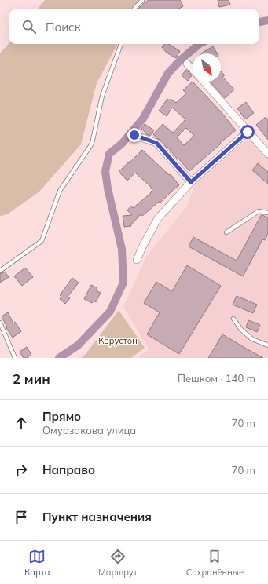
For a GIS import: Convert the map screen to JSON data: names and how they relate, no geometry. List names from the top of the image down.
{
  "parks": ["Корустон"],
  "north": "bottom right",
  "page": {
    "search": "Поиск",
    "heading": ["2 мин", "Пешком · 140 m"],
    "list": [
      ["Прямо", "Омурзакова улица", "70 m"],
      ["Направо", "70 m"],
      "Пункт назначения"
    ],
    "nav": ["Карта", "Маршрут", "Сохранённые"]
  }
}
